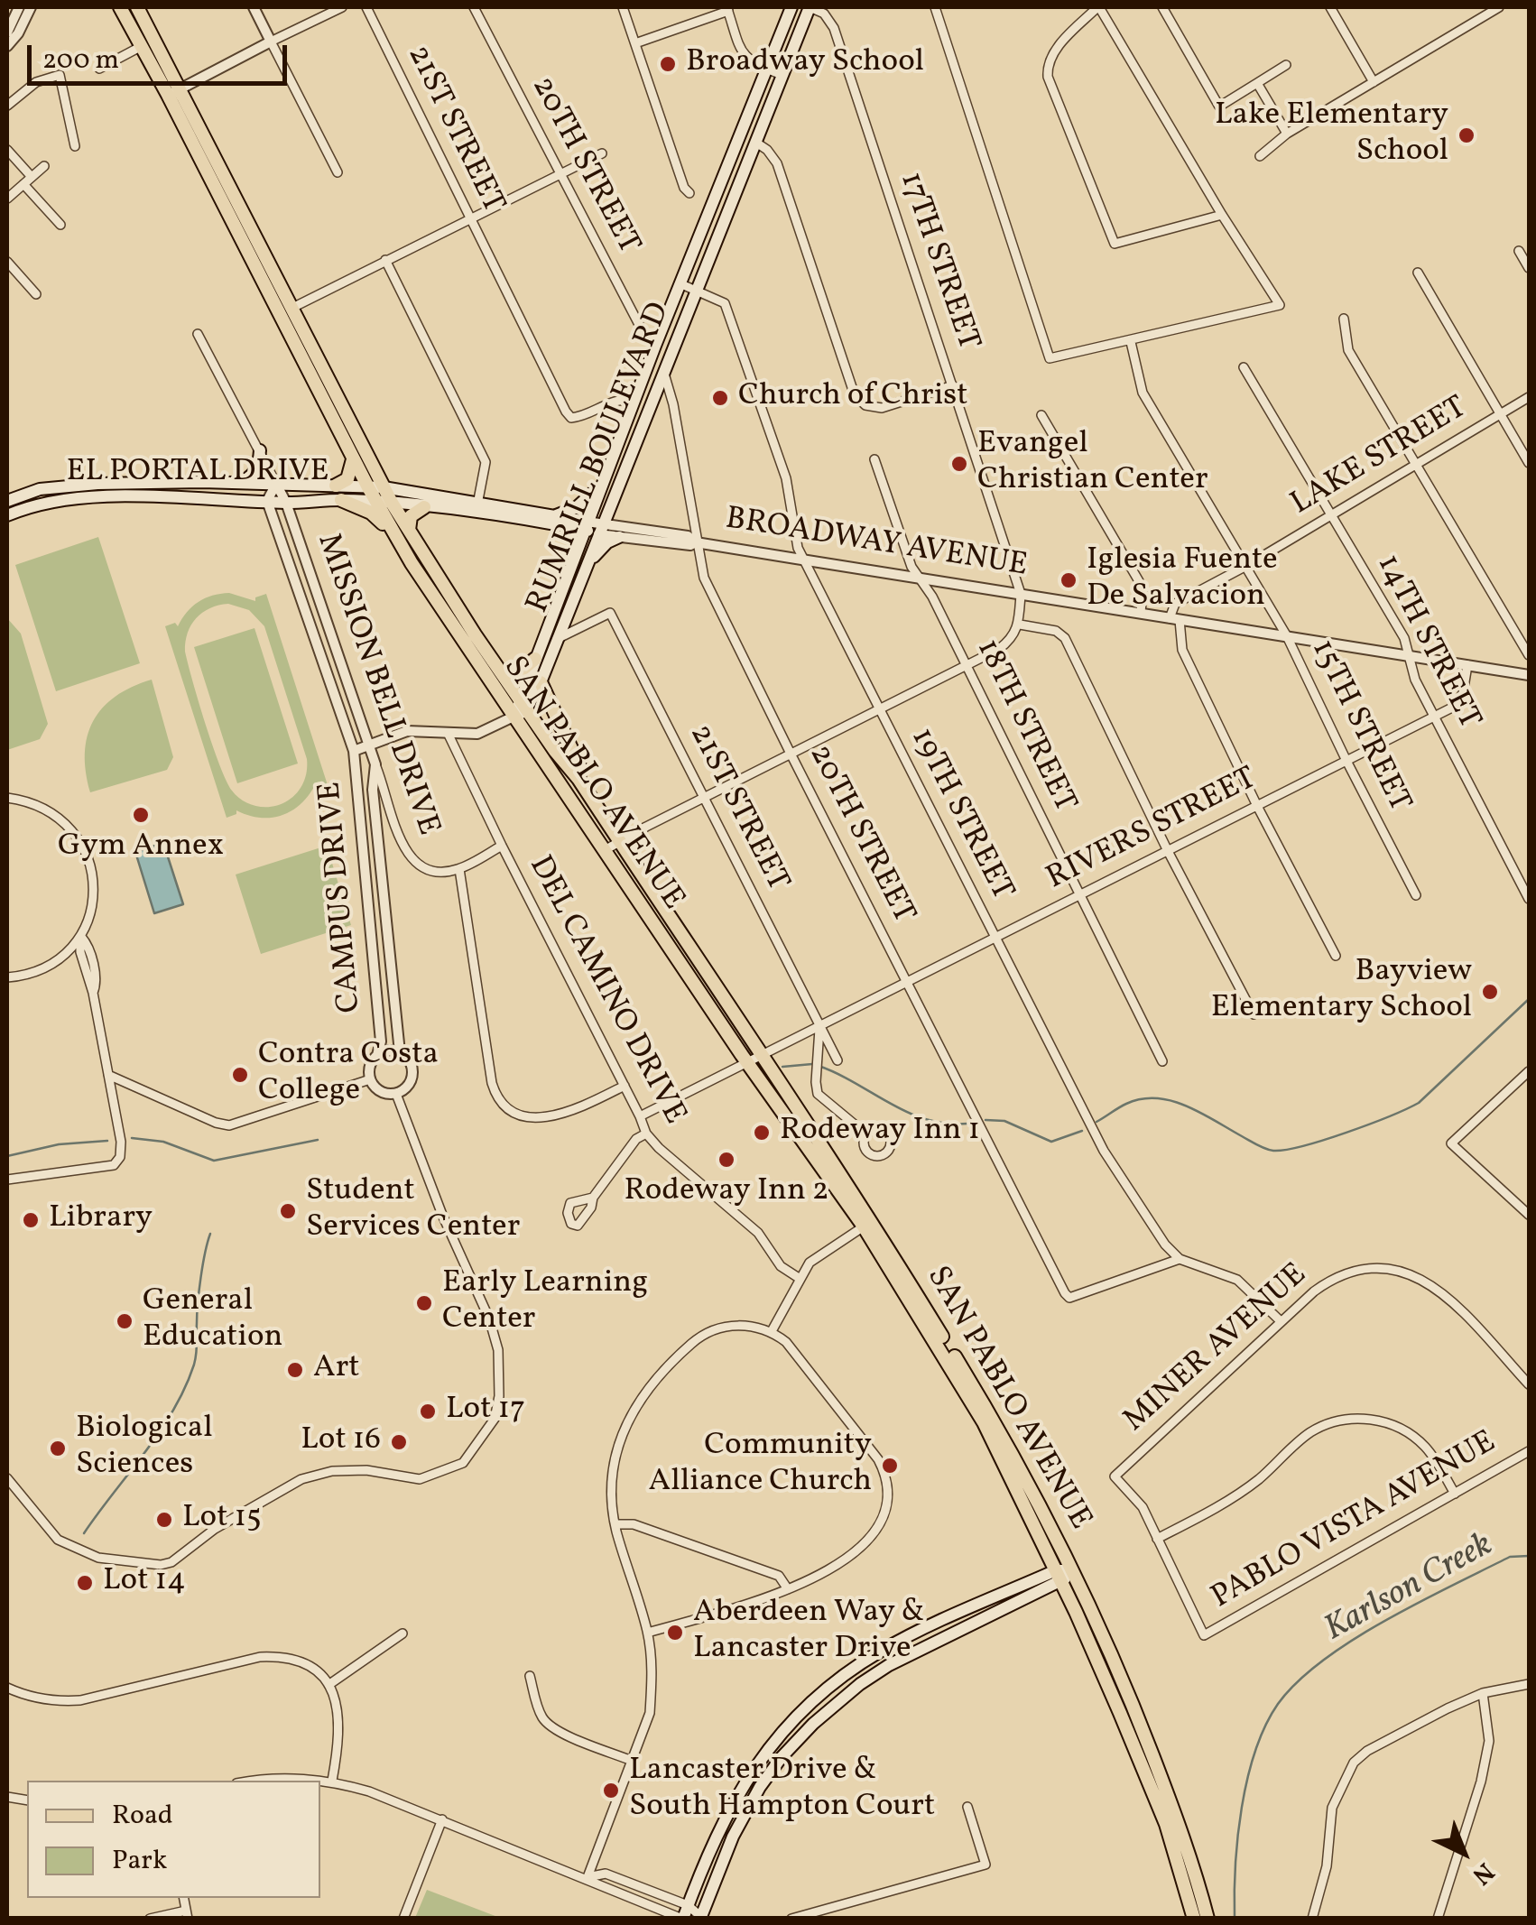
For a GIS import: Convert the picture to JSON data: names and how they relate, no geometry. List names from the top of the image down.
{
  "streets": {
    "main road": [
      "RUMRILL BOULEVARD",
      "EL PORTAL DRIVE",
      "BROADWAY AVENUE",
      "SAN PABLO AVENUE"
    ],
    "street": [
      "21ST STREET",
      "20TH STREET",
      "17TH STREET",
      "LAKE STREET",
      "14TH STREET",
      "MISSION BELL DRIVE",
      "18TH STREET",
      "15TH STREET",
      "19TH STREET",
      "RIVERS STREET",
      "CAMPUS DRIVE",
      "DEL CAMINO DRIVE",
      "MINER AVENUE",
      "PABLO VISTA AVENUE"
    ]
  },
  "crossings": [
    ["21ST STREET", "RUMRILL BOULEVARD"],
    ["21ST STREET", "RIVERS STREET"],
    ["20TH STREET", "RUMRILL BOULEVARD"],
    ["20TH STREET", "BROADWAY AVENUE"],
    ["20TH STREET", "19TH STREET"],
    ["20TH STREET", "RIVERS STREET"],
    ["17TH STREET", "RUMRILL BOULEVARD"],
    ["17TH STREET", "BROADWAY AVENUE"],
    ["LAKE STREET", "BROADWAY AVENUE"],
    ["LAKE STREET", "14TH STREET"],
    ["LAKE STREET", "15TH STREET"],
    ["RUMRILL BOULEVARD", "BROADWAY AVENUE"],
    ["RUMRILL BOULEVARD", "SAN PABLO AVENUE"],
    ["RUMRILL BOULEVARD", "19TH STREET"],
    ["RUMRILL BOULEVARD", "CAMPUS DRIVE"],
    ["EL PORTAL DRIVE", "BROADWAY AVENUE"],
    ["EL PORTAL DRIVE", "MISSION BELL DRIVE"],
    ["EL PORTAL DRIVE", "SAN PABLO AVENUE"],
    ["BROADWAY AVENUE", "14TH STREET"],
    ["BROADWAY AVENUE", "18TH STREET"],
    ["BROADWAY AVENUE", "15TH STREET"],
    ["BROADWAY AVENUE", "SAN PABLO AVENUE"],
    ["BROADWAY AVENUE", "19TH STREET"],
    ["BROADWAY AVENUE", "RIVERS STREET"],
    ["14TH STREET", "RIVERS STREET"],
    ["MISSION BELL DRIVE", "CAMPUS DRIVE"],
    ["MISSION BELL DRIVE", "DEL CAMINO DRIVE"],
    ["18TH STREET", "RIVERS STREET"],
    ["15TH STREET", "RIVERS STREET"],
    ["SAN PABLO AVENUE", "RIVERS STREET"],
    ["SAN PABLO AVENUE", "CAMPUS DRIVE"],
    ["19TH STREET", "RIVERS STREET"],
    ["RIVERS STREET", "DEL CAMINO DRIVE"],
    ["CAMPUS DRIVE", "DEL CAMINO DRIVE"],
    ["MINER AVENUE", "PABLO VISTA AVENUE"]
  ],
  "water": ["Karlson Creek"],
  "places": [
    "Broadway School",
    "Lake Elementary School",
    "Church of Christ",
    "Evangel Christian Center",
    "Iglesia Fuente De Salvacion",
    "Gym Annex",
    "Bayview Elementary School",
    "Contra Costa College",
    "Rodeway Inn 1",
    "Rodeway Inn 2",
    "Student Services Center",
    "Library",
    "Early Learning Center",
    "General Education",
    "Art",
    "Lot 17",
    "Lot 16",
    "Biological Sciences",
    "Community Alliance Church",
    "Lot 15",
    "Lot 14",
    "Aberdeen Way & Lancaster Drive",
    "Lancaster Drive & South Hampton Court"
  ],
  "legend": ["Road", "Park"],
  "scale_bar": "200 m",
  "north": "bottom right"
}
